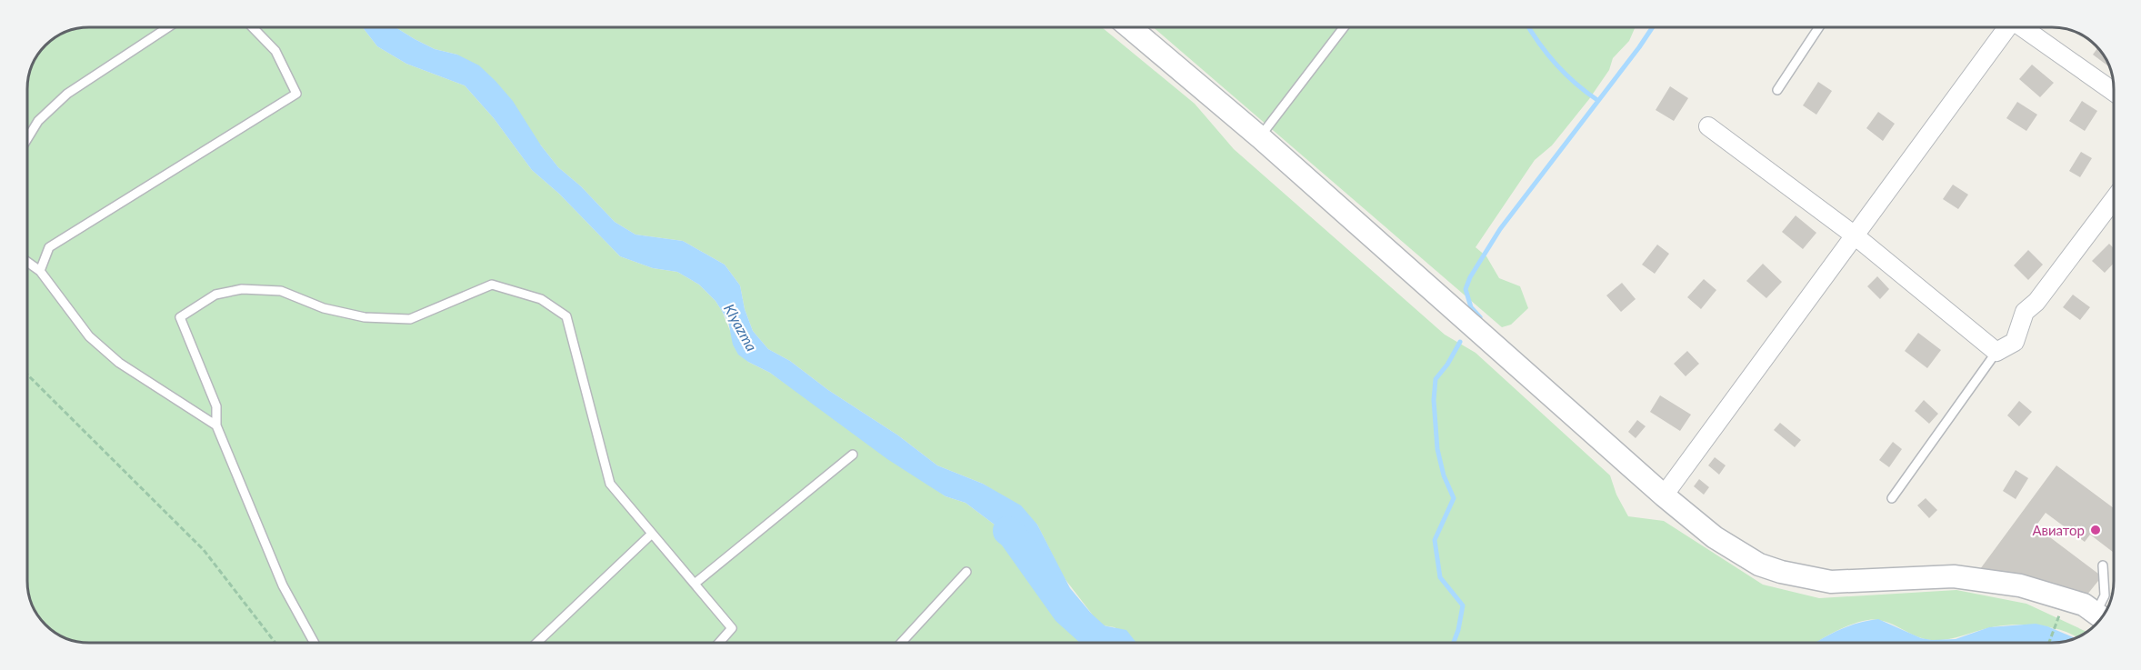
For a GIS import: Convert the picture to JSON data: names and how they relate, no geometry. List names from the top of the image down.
{
  "water": ["Klyazma"],
  "places": ["Авиатор"]
}
